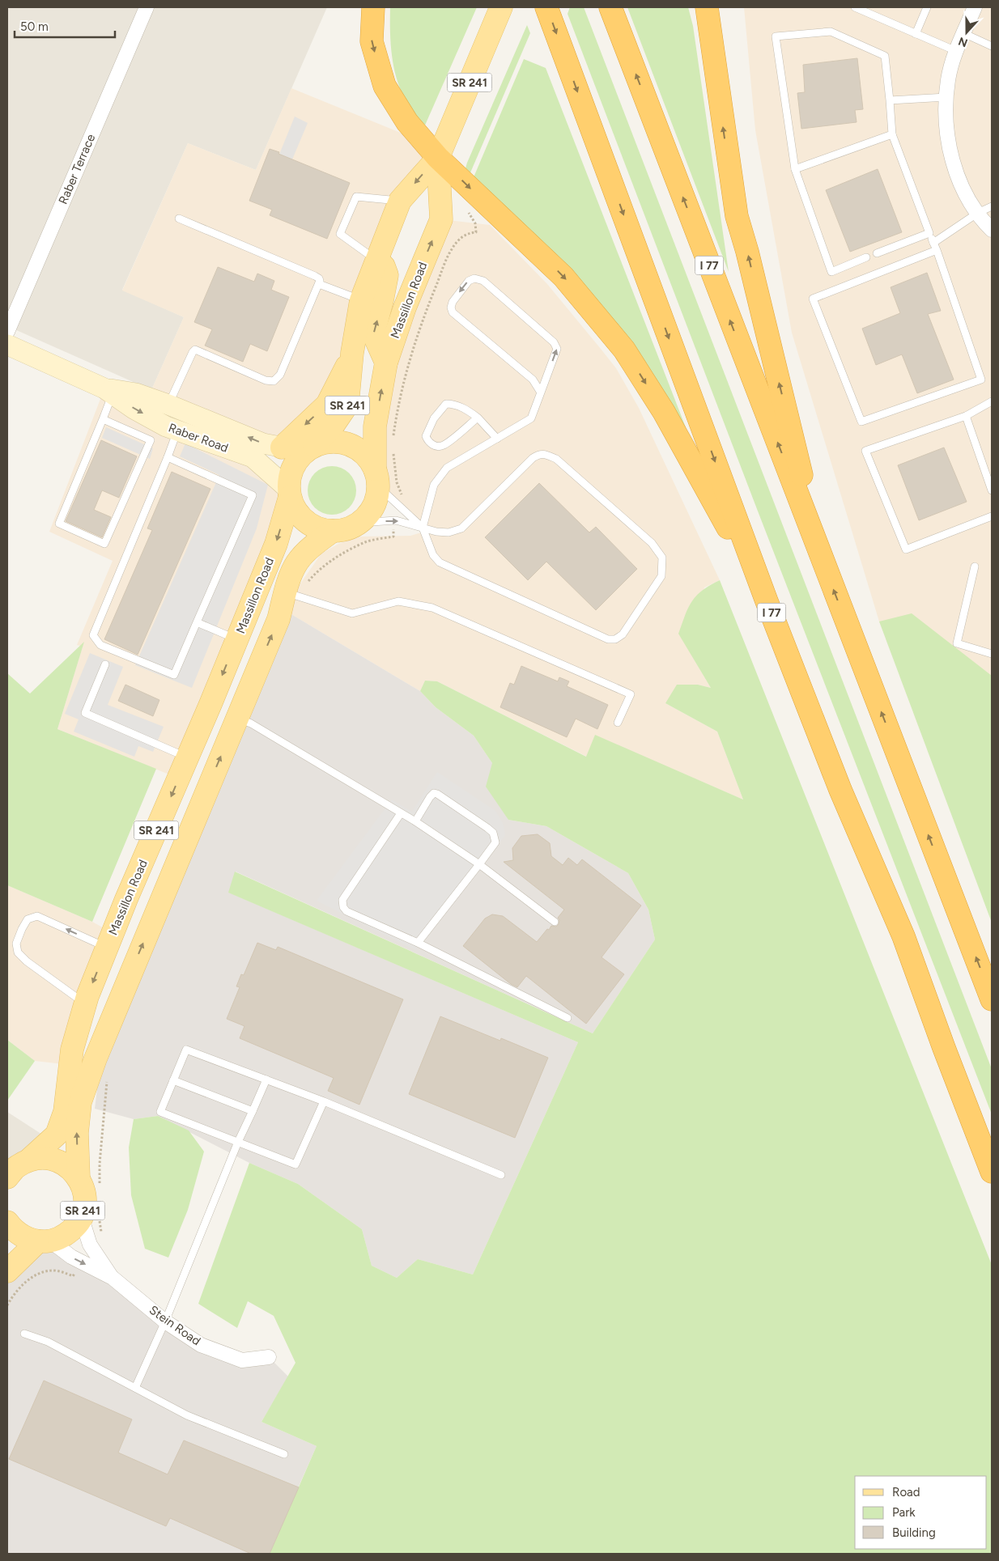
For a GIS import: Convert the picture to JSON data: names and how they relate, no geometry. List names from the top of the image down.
{
  "streets": {
    "highway": ["I 77"],
    "main road": ["SR 241", "Massillon Road"],
    "street": ["Raber Terrace", "Raber Road", "Stein Road"]
  },
  "crossings": [
    ["SR 241", "Massillon Road"],
    ["SR 241", "Stein Road"],
    ["Massillon Road", "Raber Road"]
  ],
  "legend": ["Road", "Park", "Building"],
  "scale_bar": "50 m",
  "north": "bottom"
}
